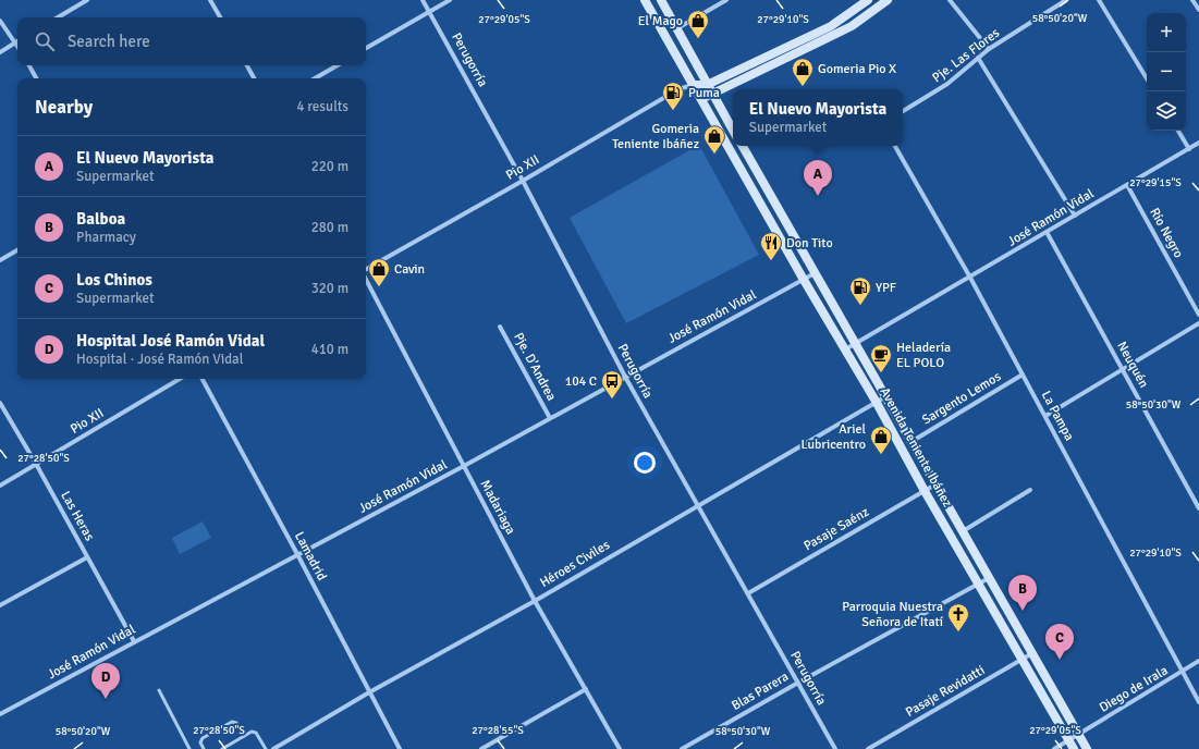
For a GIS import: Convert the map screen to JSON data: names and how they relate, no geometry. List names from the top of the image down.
{
  "streets": {
    "main road": ["Avenida Teniente Ibáñez"],
    "street": [
      "Pje. Las Flores",
      "Perugorría",
      "Pio XII",
      "José Ramón Vidal",
      "Río Negro",
      "Neuquén",
      "Pje. D'Andrea",
      "Sargento Lemos",
      "La Pampa",
      "Madariaga",
      "Las Heras",
      "Pasaje Saénz",
      "Lamadrid",
      "Héroes Civiles",
      "Diego de Irala",
      "Blas Parera",
      "Pasaje Revidatti"
    ]
  },
  "crossings": [
    ["Perugorría", "Pio XII"],
    ["Perugorría", "José Ramón Vidal"],
    ["Perugorría", "Pasaje Saénz"],
    ["Perugorría", "Héroes Civiles"],
    ["Perugorría", "Blas Parera"],
    ["Pio XII", "Avenida Teniente Ibáñez"],
    ["Pio XII", "Las Heras"],
    ["José Ramón Vidal", "Río Negro"],
    ["José Ramón Vidal", "Neuquén"],
    ["José Ramón Vidal", "Pje. D'Andrea"],
    ["José Ramón Vidal", "La Pampa"],
    ["José Ramón Vidal", "Avenida Teniente Ibáñez"],
    ["José Ramón Vidal", "Madariaga"],
    ["José Ramón Vidal", "Las Heras"],
    ["José Ramón Vidal", "Lamadrid"],
    ["Sargento Lemos", "La Pampa"],
    ["Sargento Lemos", "Avenida Teniente Ibáñez"],
    ["La Pampa", "Diego de Irala"],
    ["Avenida Teniente Ibáñez", "Pasaje Saénz"],
    ["Avenida Teniente Ibáñez", "Héroes Civiles"],
    ["Avenida Teniente Ibáñez", "Diego de Irala"],
    ["Avenida Teniente Ibáñez", "Blas Parera"],
    ["Avenida Teniente Ibáñez", "Pasaje Revidatti"],
    ["Madariaga", "Héroes Civiles"],
    ["Lamadrid", "Héroes Civiles"]
  ],
  "places": {
    "shop": [
      "El Mago",
      "Gomeria Pio X",
      "Gomeria Teniente Ibáñez",
      "Cavin",
      "Ariel Lubricentro"
    ],
    "fuel station": ["Puma", "YPF"],
    "restaurant": ["Don Tito"],
    "cafe": ["Heladería EL POLO"],
    "bus stop": ["104 C"],
    "church": ["Parroquia Nuestra Señora de Itatí"]
  },
  "page": {
    "map_buttons": ["+", "−"],
    "search": "Search here",
    "heading": ["Nearby", "4 results"],
    "popup": ["El Nuevo Mayorista", "Supermarket"],
    "list": [
      {
        "mark": "A",
        "name": "El Nuevo Mayorista",
        "note": "Supermarket",
        "value": "220 m"
      },
      {
        "mark": "B",
        "name": "Balboa",
        "note": "Pharmacy",
        "value": "280 m"
      },
      {
        "mark": "C",
        "name": "Los Chinos",
        "note": "Supermarket",
        "value": "320 m"
      },
      {
        "mark": "D",
        "name": "Hospital José Ramón Vidal",
        "note": "Hospital · José Ramón Vidal",
        "value": "410 m"
      }
    ],
    "pins": [
      "A",
      "B",
      "C",
      "D"
    ]
  },
  "coordinates": [
    "58°50'20\"W",
    "27°29'05\"S",
    "27°29'10\"S",
    "27°29'15\"S",
    "58°50'30\"W",
    "27°28'50\"S",
    "27°28'55\"S"
  ]
}
